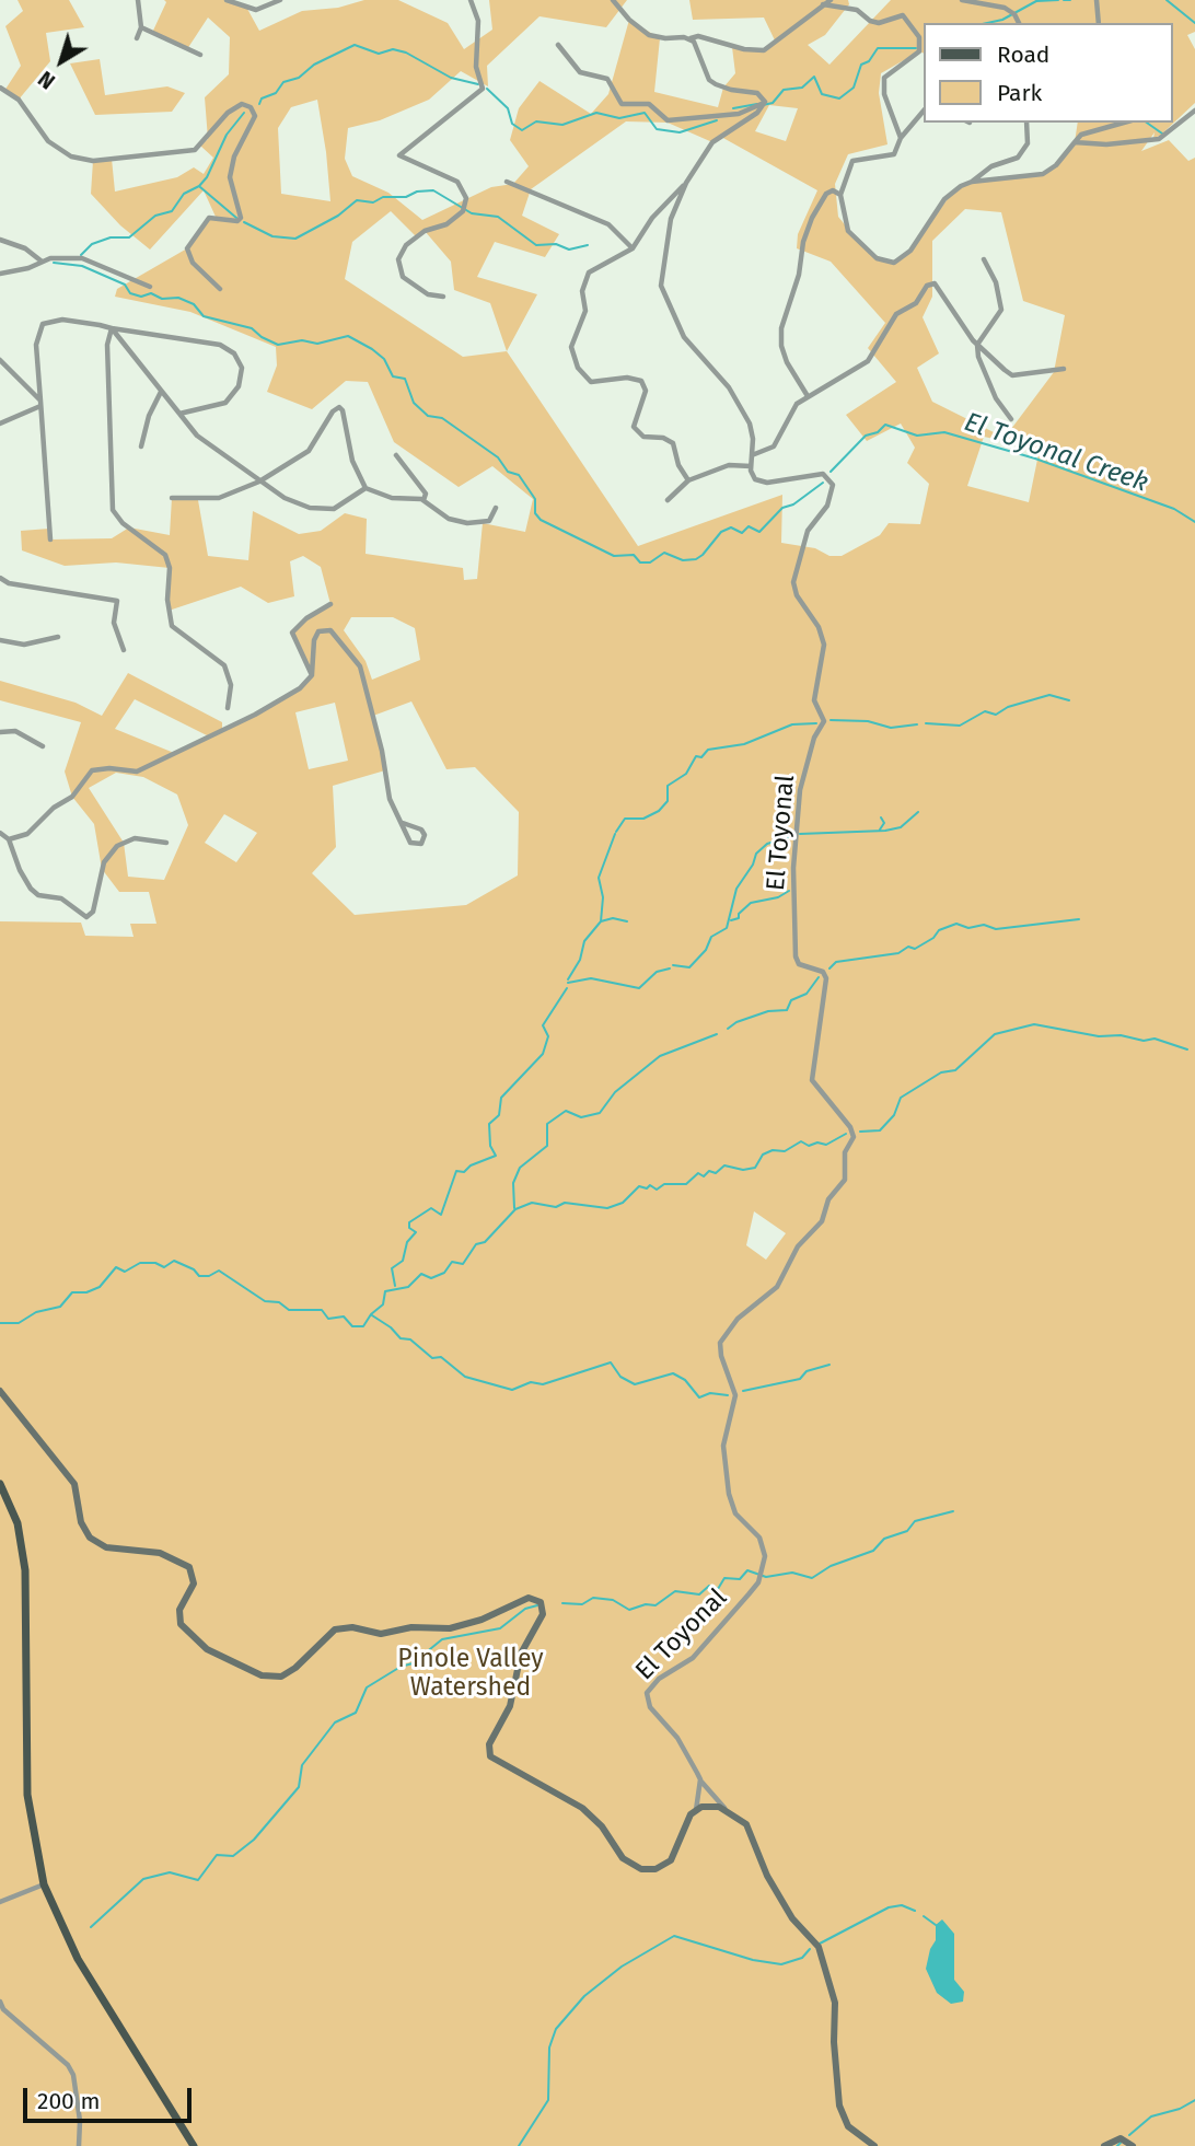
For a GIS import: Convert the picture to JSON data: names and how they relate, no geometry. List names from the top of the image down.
{
  "streets": {
    "street": ["El Toyonal"]
  },
  "water": ["El Toyonal Creek"],
  "parks": ["Pinole Valley Watershed"],
  "legend": ["Road", "Park"],
  "scale_bar": "200 m",
  "north": "bottom left"
}
